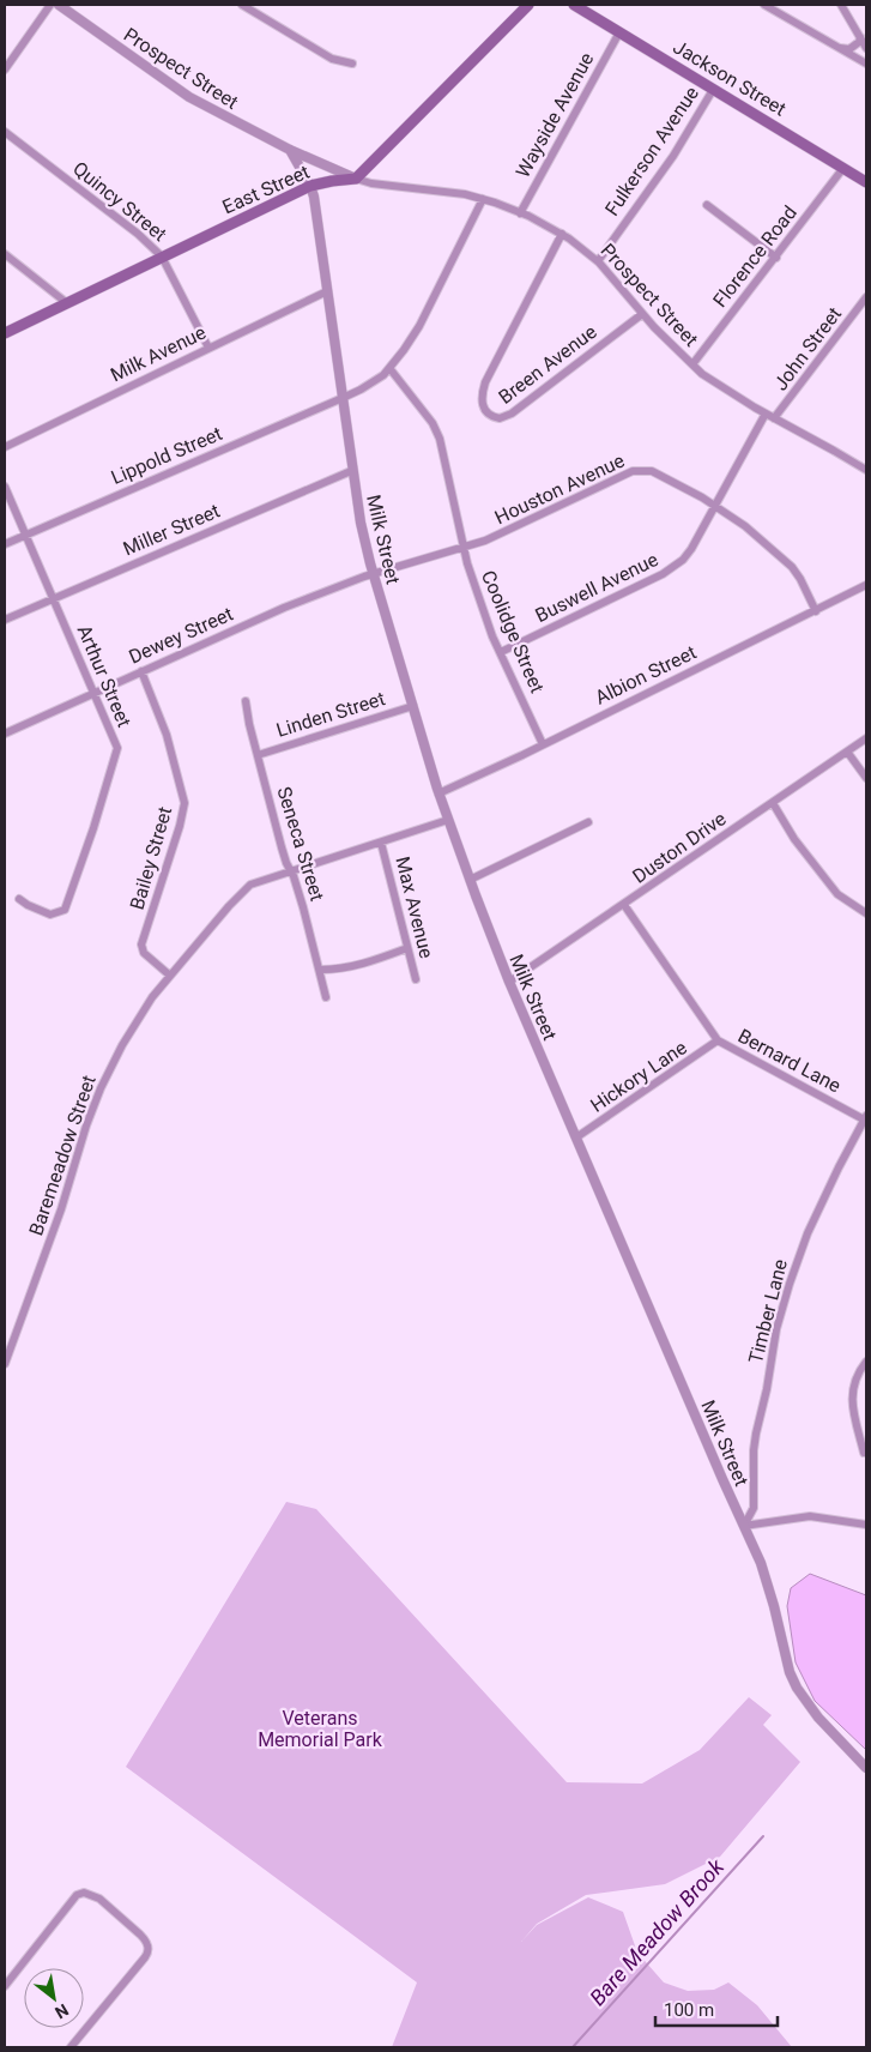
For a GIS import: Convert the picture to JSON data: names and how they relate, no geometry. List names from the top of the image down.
{
  "streets": {
    "main road": ["Jackson Street", "East Street"],
    "street": [
      "Prospect Street",
      "Wayside Avenue",
      "Fulkerson Avenue",
      "Quincy Street",
      "Florence Road",
      "John Street",
      "Milk Avenue",
      "Breen Avenue",
      "Lippold Street",
      "Houston Avenue",
      "Miller Street",
      "Milk Street",
      "Buswell Avenue",
      "Coolidge Street",
      "Dewey Street",
      "Albion Street",
      "Arthur Street",
      "Linden Street",
      "Seneca Street",
      "Duston Drive",
      "Bailey Street",
      "Max Avenue",
      "Bernard Lane",
      "Hickory Lane",
      "Baremeadow Street",
      "Timber Lane"
    ]
  },
  "crossings": [
    ["Prospect Street", "Wayside Avenue"],
    ["Prospect Street", "Fulkerson Avenue"],
    ["Prospect Street", "East Street"],
    ["Prospect Street", "Florence Road"],
    ["Prospect Street", "John Street"],
    ["Prospect Street", "Breen Avenue"],
    ["Prospect Street", "Buswell Avenue"],
    ["Jackson Street", "Wayside Avenue"],
    ["Jackson Street", "Fulkerson Avenue"],
    ["Jackson Street", "Florence Road"],
    ["East Street", "Quincy Street"],
    ["East Street", "Milk Street"],
    ["Quincy Street", "Milk Avenue"],
    ["Milk Avenue", "Milk Street"],
    ["Lippold Street", "Milk Street"],
    ["Lippold Street", "Coolidge Street"],
    ["Lippold Street", "Arthur Street"],
    ["Houston Avenue", "Milk Street"],
    ["Houston Avenue", "Buswell Avenue"],
    ["Houston Avenue", "Coolidge Street"],
    ["Houston Avenue", "Dewey Street"],
    ["Houston Avenue", "Albion Street"],
    ["Miller Street", "Milk Street"],
    ["Miller Street", "Arthur Street"],
    ["Milk Street", "Dewey Street"],
    ["Milk Street", "Albion Street"],
    ["Milk Street", "Linden Street"],
    ["Milk Street", "Duston Drive"],
    ["Milk Street", "Hickory Lane"],
    ["Milk Street", "Baremeadow Street"],
    ["Milk Street", "Timber Lane"],
    ["Buswell Avenue", "Coolidge Street"],
    ["Coolidge Street", "Albion Street"],
    ["Dewey Street", "Arthur Street"],
    ["Dewey Street", "Bailey Street"],
    ["Linden Street", "Seneca Street"],
    ["Seneca Street", "Baremeadow Street"],
    ["Duston Drive", "Bernard Lane"],
    ["Bailey Street", "Baremeadow Street"],
    ["Max Avenue", "Baremeadow Street"],
    ["Bernard Lane", "Hickory Lane"],
    ["Bernard Lane", "Timber Lane"]
  ],
  "water": ["Bare Meadow Brook"],
  "parks": ["Veterans Memorial Park"],
  "scale_bar": "100 m",
  "north": "bottom right"
}
